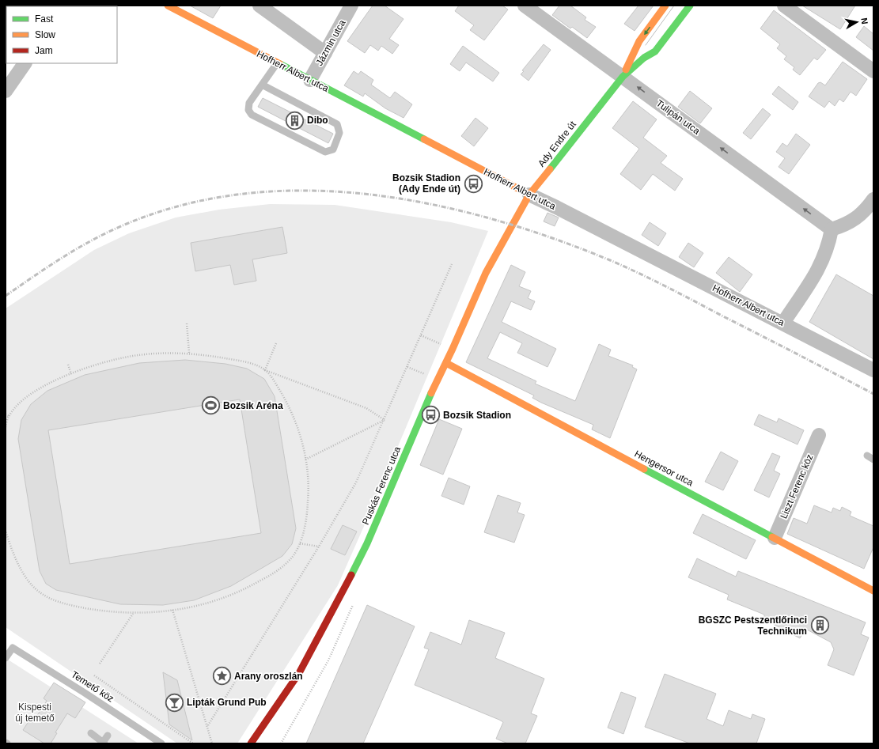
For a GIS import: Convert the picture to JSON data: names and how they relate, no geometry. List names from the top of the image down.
{
  "streets": {
    "street": [
      "Jázmin utca",
      "Hofherr Albert utca",
      "Tulipán utca",
      "Ady Endre út",
      "Hengersor utca",
      "Puskás Ferenc utca",
      "Liszt Ferenc köz"
    ],
    "lane": ["Temető köz"]
  },
  "crossings": [
    ["Jázmin utca", "Hofherr Albert utca"],
    ["Hofherr Albert utca", "Ady Endre út"],
    ["Tulipán utca", "Ady Endre út"],
    ["Ady Endre út", "Puskás Ferenc utca"],
    ["Hengersor utca", "Puskás Ferenc utca"],
    ["Hengersor utca", "Liszt Ferenc köz"]
  ],
  "one_way": ["Tulipán utca"],
  "parks": ["Kispesti új temető"],
  "places": {
    "building": ["Dibo", "BGSZC Pestszentlőrinci Technikum"],
    "bus stop": ["Bozsik Stadion (Ady Ende út)", "Bozsik Stadion"],
    "sports": ["Bozsik Aréna"],
    "place": ["Arany oroszlán"],
    "bar": ["Lipták Grund Pub"]
  },
  "legend": ["Fast", "Slow", "Jam"],
  "north": "right"
}
